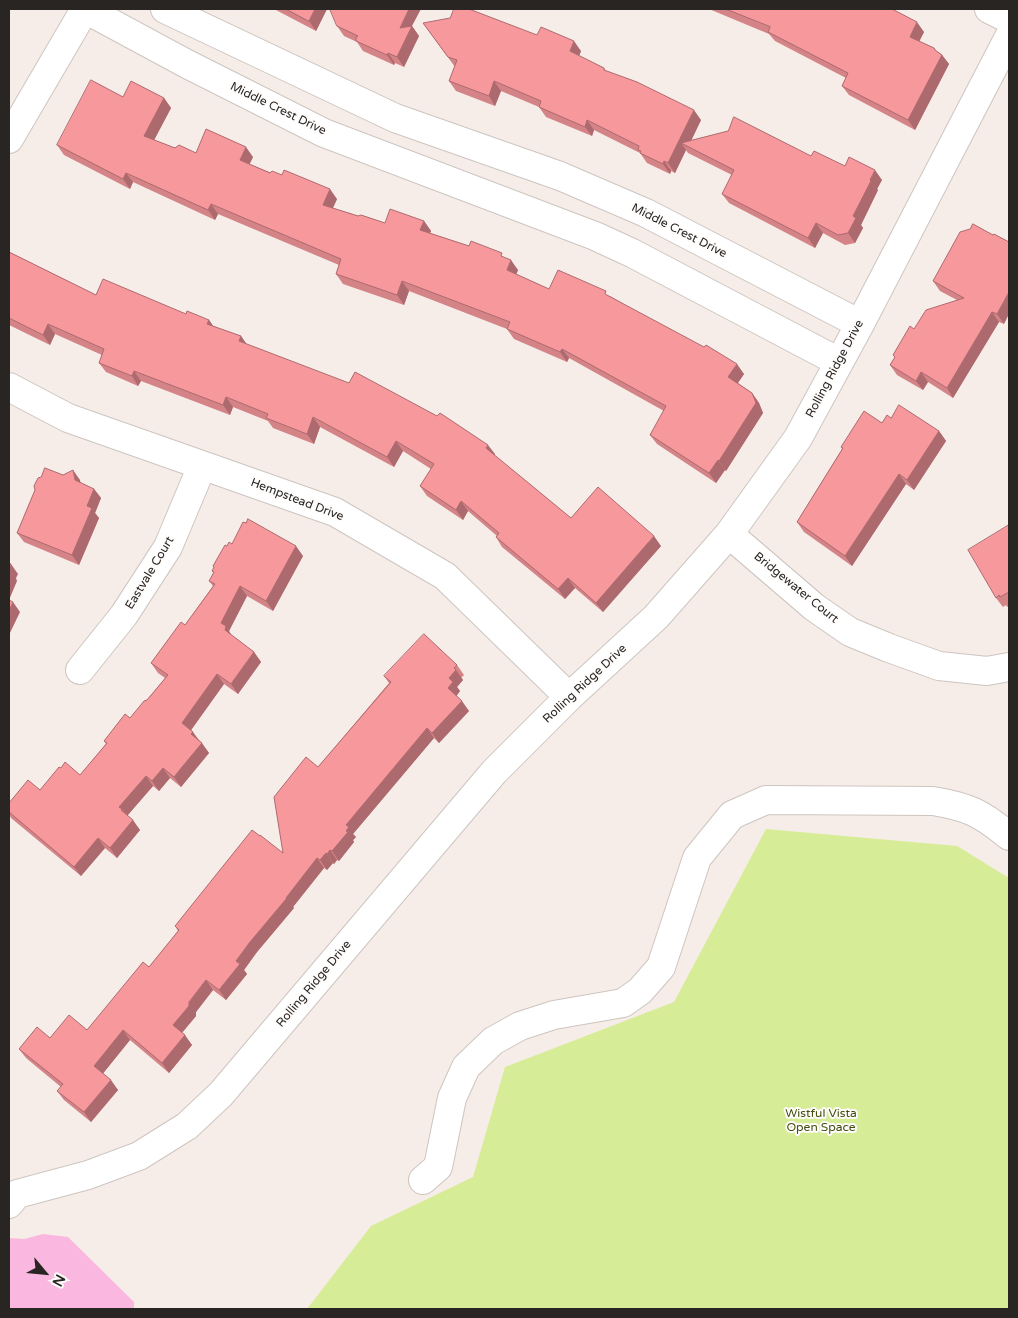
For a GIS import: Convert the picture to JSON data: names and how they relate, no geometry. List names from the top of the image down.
{
  "streets": {
    "street": [
      "Middle Crest Drive",
      "Rolling Ridge Drive",
      "Hempstead Drive",
      "Eastvale Court",
      "Bridgewater Court"
    ]
  },
  "crossings": [
    ["Middle Crest Drive", "Rolling Ridge Drive"],
    ["Rolling Ridge Drive", "Hempstead Drive"],
    ["Rolling Ridge Drive", "Bridgewater Court"],
    ["Hempstead Drive", "Eastvale Court"]
  ],
  "parks": ["Wistful Vista Open Space"],
  "north": "bottom right"
}
